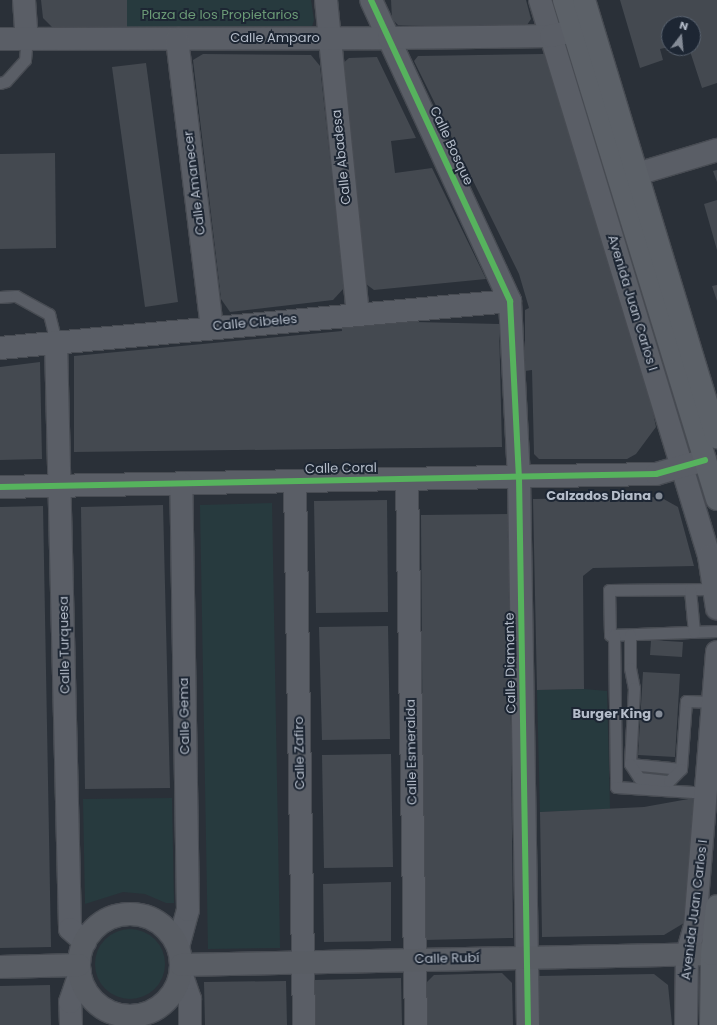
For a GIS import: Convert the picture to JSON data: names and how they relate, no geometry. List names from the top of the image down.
{
  "streets": {
    "main road": ["Avenida Juan Carlos I", "Calle Rubí"],
    "street": [
      "Calle Amparo",
      "Calle Bosque",
      "Calle Abadesa",
      "Calle Amanecer",
      "Calle Cibeles",
      "Calle Coral",
      "Calle Turquesa",
      "Calle Diamante",
      "Calle Gema",
      "Calle Esmeralda",
      "Calle Zafiro"
    ]
  },
  "crossings": [
    ["Calle Amparo", "Calle Bosque"],
    ["Calle Amparo", "Calle Abadesa"],
    ["Calle Amparo", "Calle Amanecer"],
    ["Calle Amparo", "Avenida Juan Carlos I"],
    ["Calle Bosque", "Calle Cibeles"],
    ["Calle Bosque", "Calle Diamante"],
    ["Calle Abadesa", "Calle Cibeles"],
    ["Calle Amanecer", "Calle Cibeles"],
    ["Avenida Juan Carlos I", "Calle Coral"],
    ["Avenida Juan Carlos I", "Calle Rubí"],
    ["Calle Cibeles", "Calle Turquesa"],
    ["Calle Cibeles", "Calle Diamante"],
    ["Calle Coral", "Calle Turquesa"],
    ["Calle Coral", "Calle Diamante"],
    ["Calle Coral", "Calle Gema"],
    ["Calle Coral", "Calle Esmeralda"],
    ["Calle Coral", "Calle Zafiro"],
    ["Calle Turquesa", "Calle Gema"],
    ["Calle Turquesa", "Calle Rubí"],
    ["Calle Diamante", "Calle Rubí"],
    ["Calle Gema", "Calle Rubí"],
    ["Calle Esmeralda", "Calle Rubí"],
    ["Calle Zafiro", "Calle Rubí"]
  ],
  "parks": ["Plaza de los Propietarios"],
  "places": ["Calzados Diana", "Burger King"],
  "north": "top"
}
